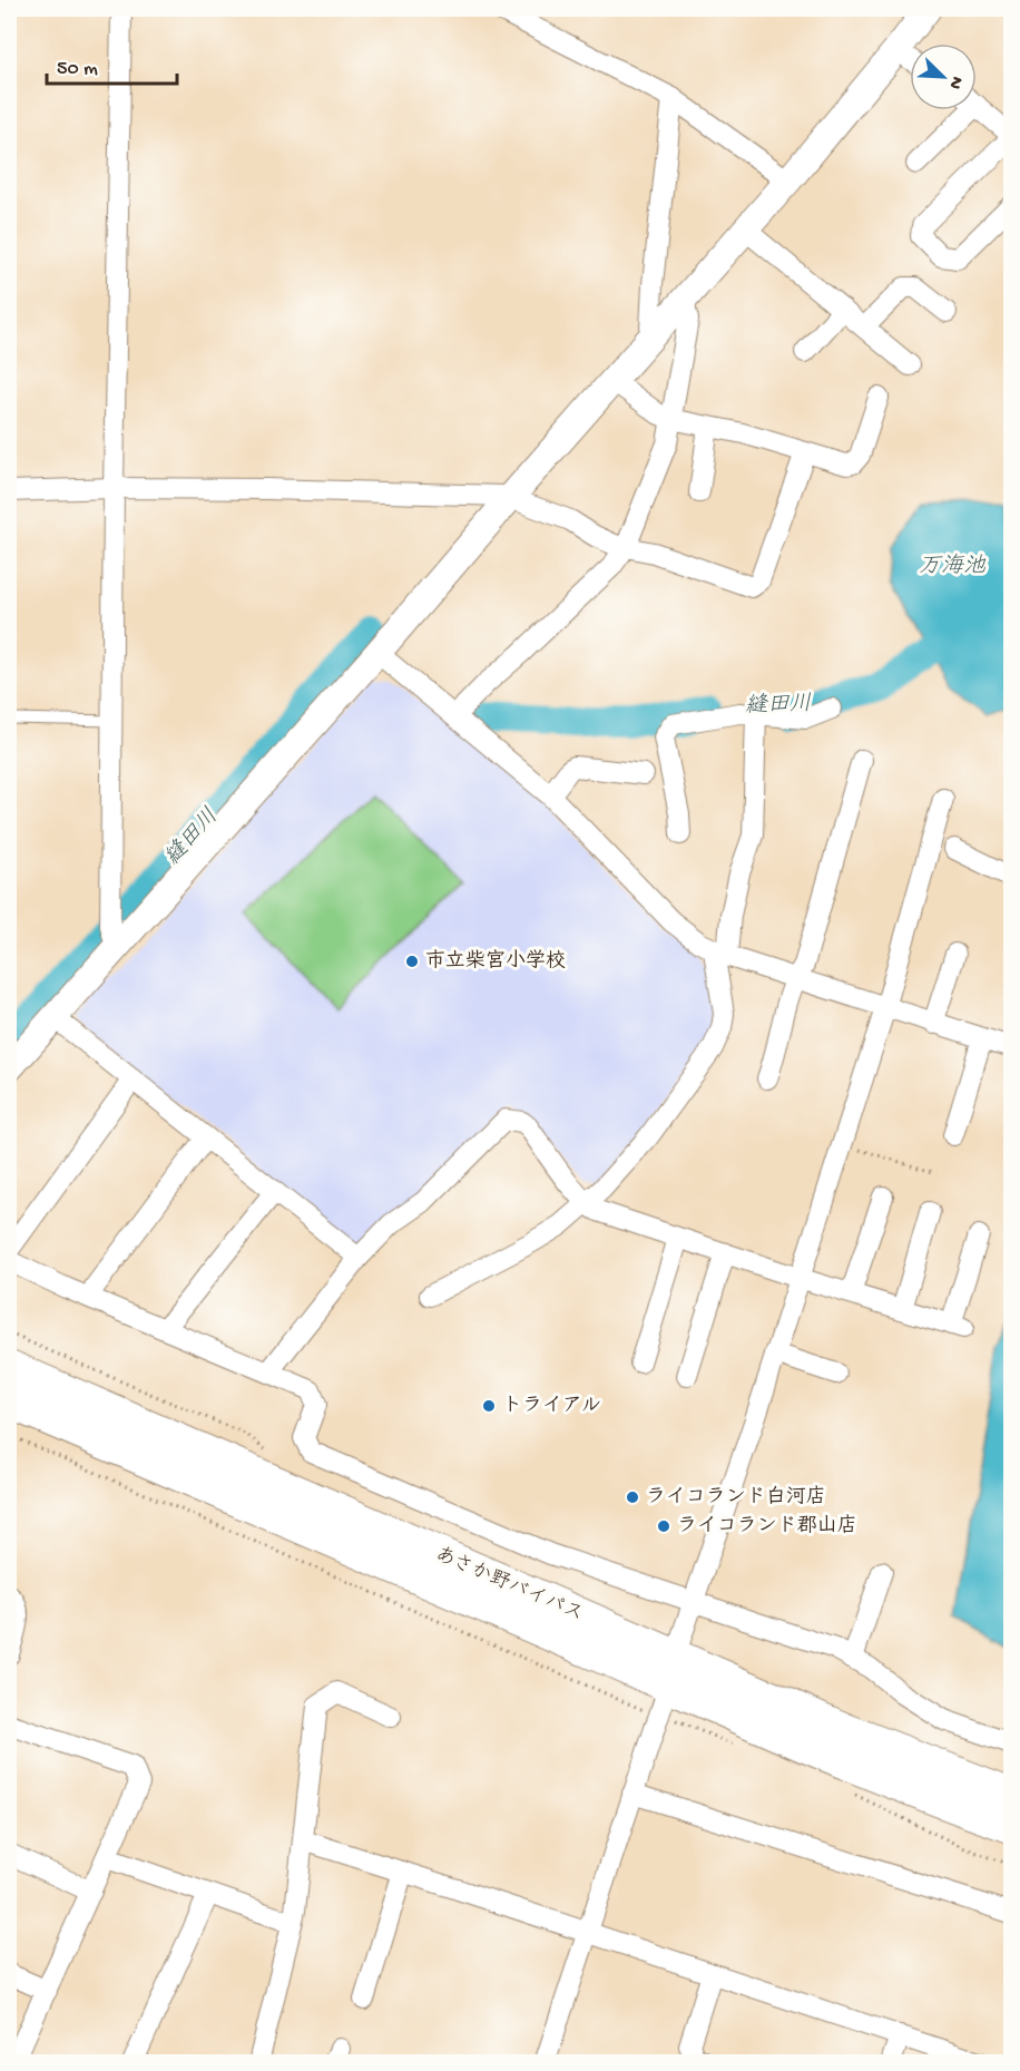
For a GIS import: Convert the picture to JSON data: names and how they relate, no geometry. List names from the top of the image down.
{
  "streets": {
    "highway": ["あさか野バイパス"]
  },
  "water": ["万海池", "縫田川"],
  "places": [
    "市立柴宮小学校",
    "トライアル",
    "ライコランド白河店",
    "ライコランド郡山店"
  ],
  "scale_bar": "50 m",
  "north": "bottom right"
}
